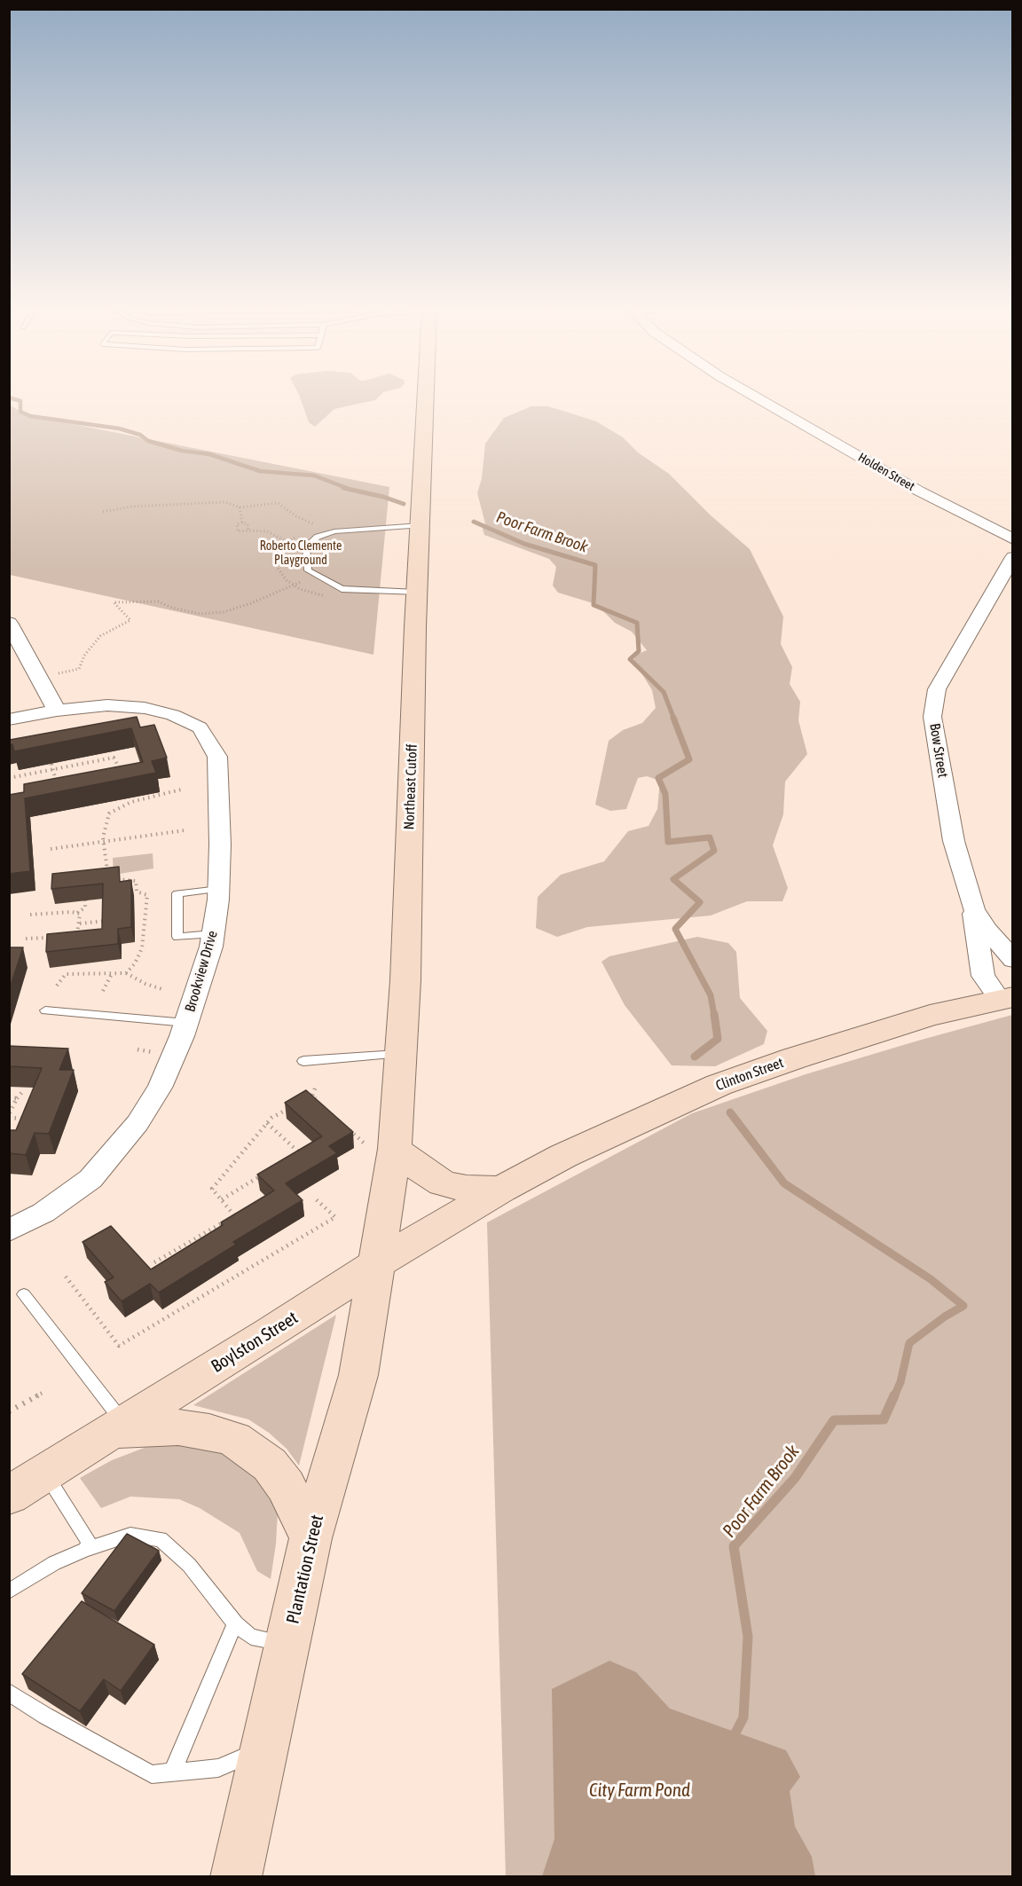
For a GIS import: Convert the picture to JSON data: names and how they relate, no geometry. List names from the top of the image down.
{
  "streets": {
    "main road": [
      "Northeast Cutoff",
      "Clinton Street",
      "Boylston Street",
      "Plantation Street"
    ],
    "street": ["Holden Street", "Bow Street", "Brookview Drive"]
  },
  "crossings": [
    ["Bow Street", "Clinton Street"],
    ["Northeast Cutoff", "Boylston Street"],
    ["Northeast Cutoff", "Plantation Street"],
    ["Clinton Street", "Boylston Street"],
    ["Boylston Street", "Plantation Street"]
  ],
  "water": ["Poor Farm Brook", "City Farm Pond"],
  "parks": ["Roberto Clemente Playground"]
}
